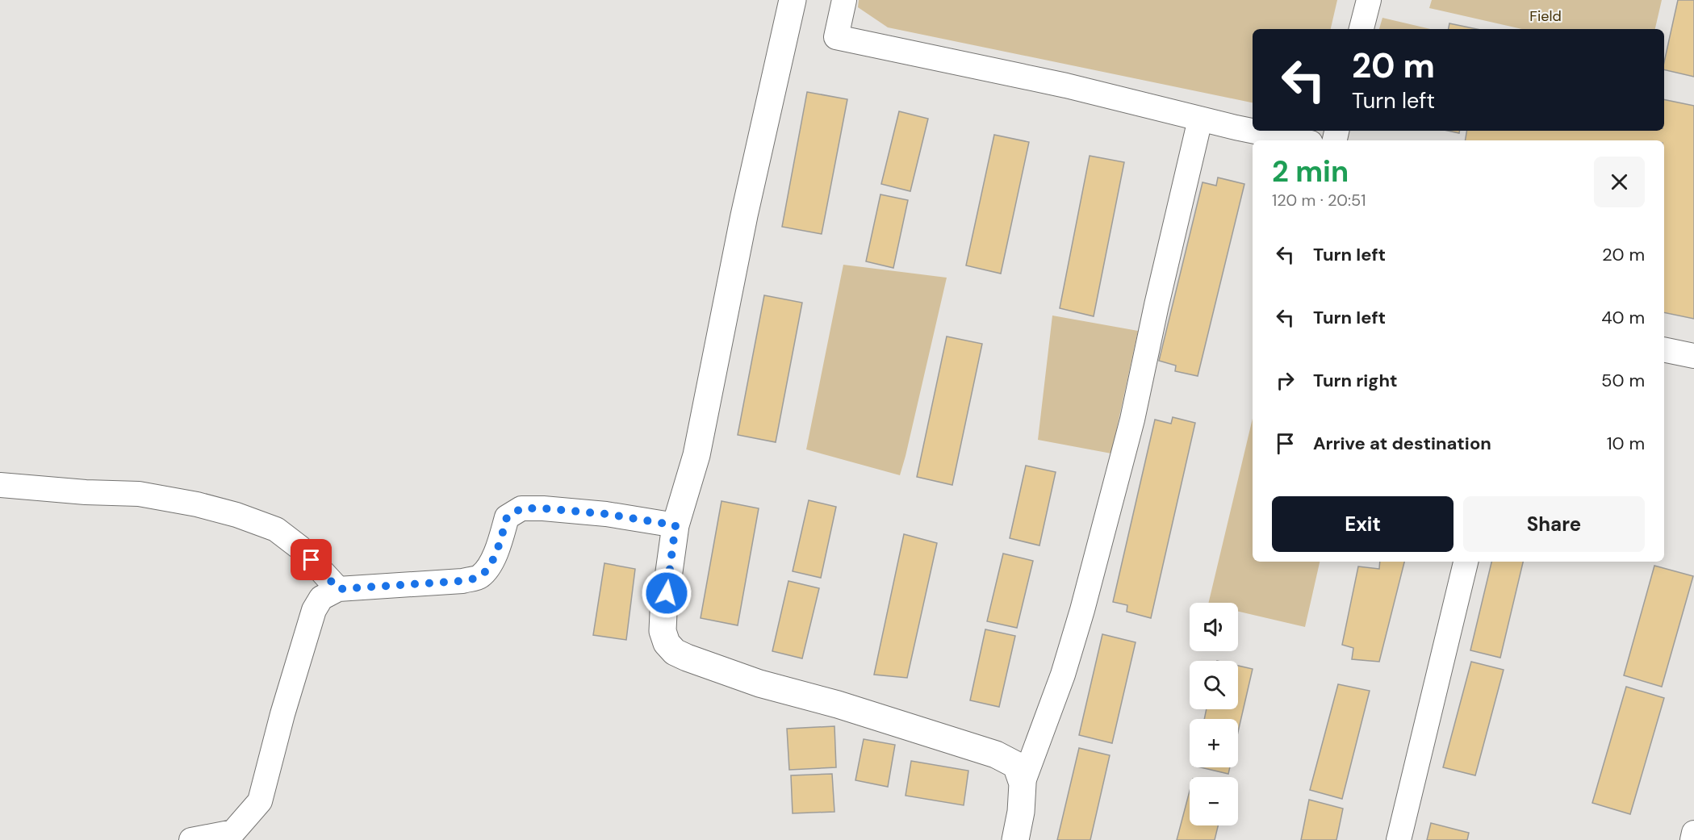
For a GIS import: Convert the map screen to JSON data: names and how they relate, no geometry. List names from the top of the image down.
{
  "parks": ["Field"],
  "page": {
    "turn": ["20 m", "Turn left"],
    "heading": ["2 min", "120 m · 20:51"],
    "list": [
      {
        "name": "Turn left",
        "value": "20 m"
      },
      {
        "name": "Turn left",
        "value": "40 m"
      },
      {
        "name": "Turn right",
        "value": "50 m"
      },
      {
        "name": "Arrive at destination",
        "value": "10 m"
      }
    ],
    "buttons": ["Exit", "Share"],
    "map_buttons": ["+", "−"]
  }
}
